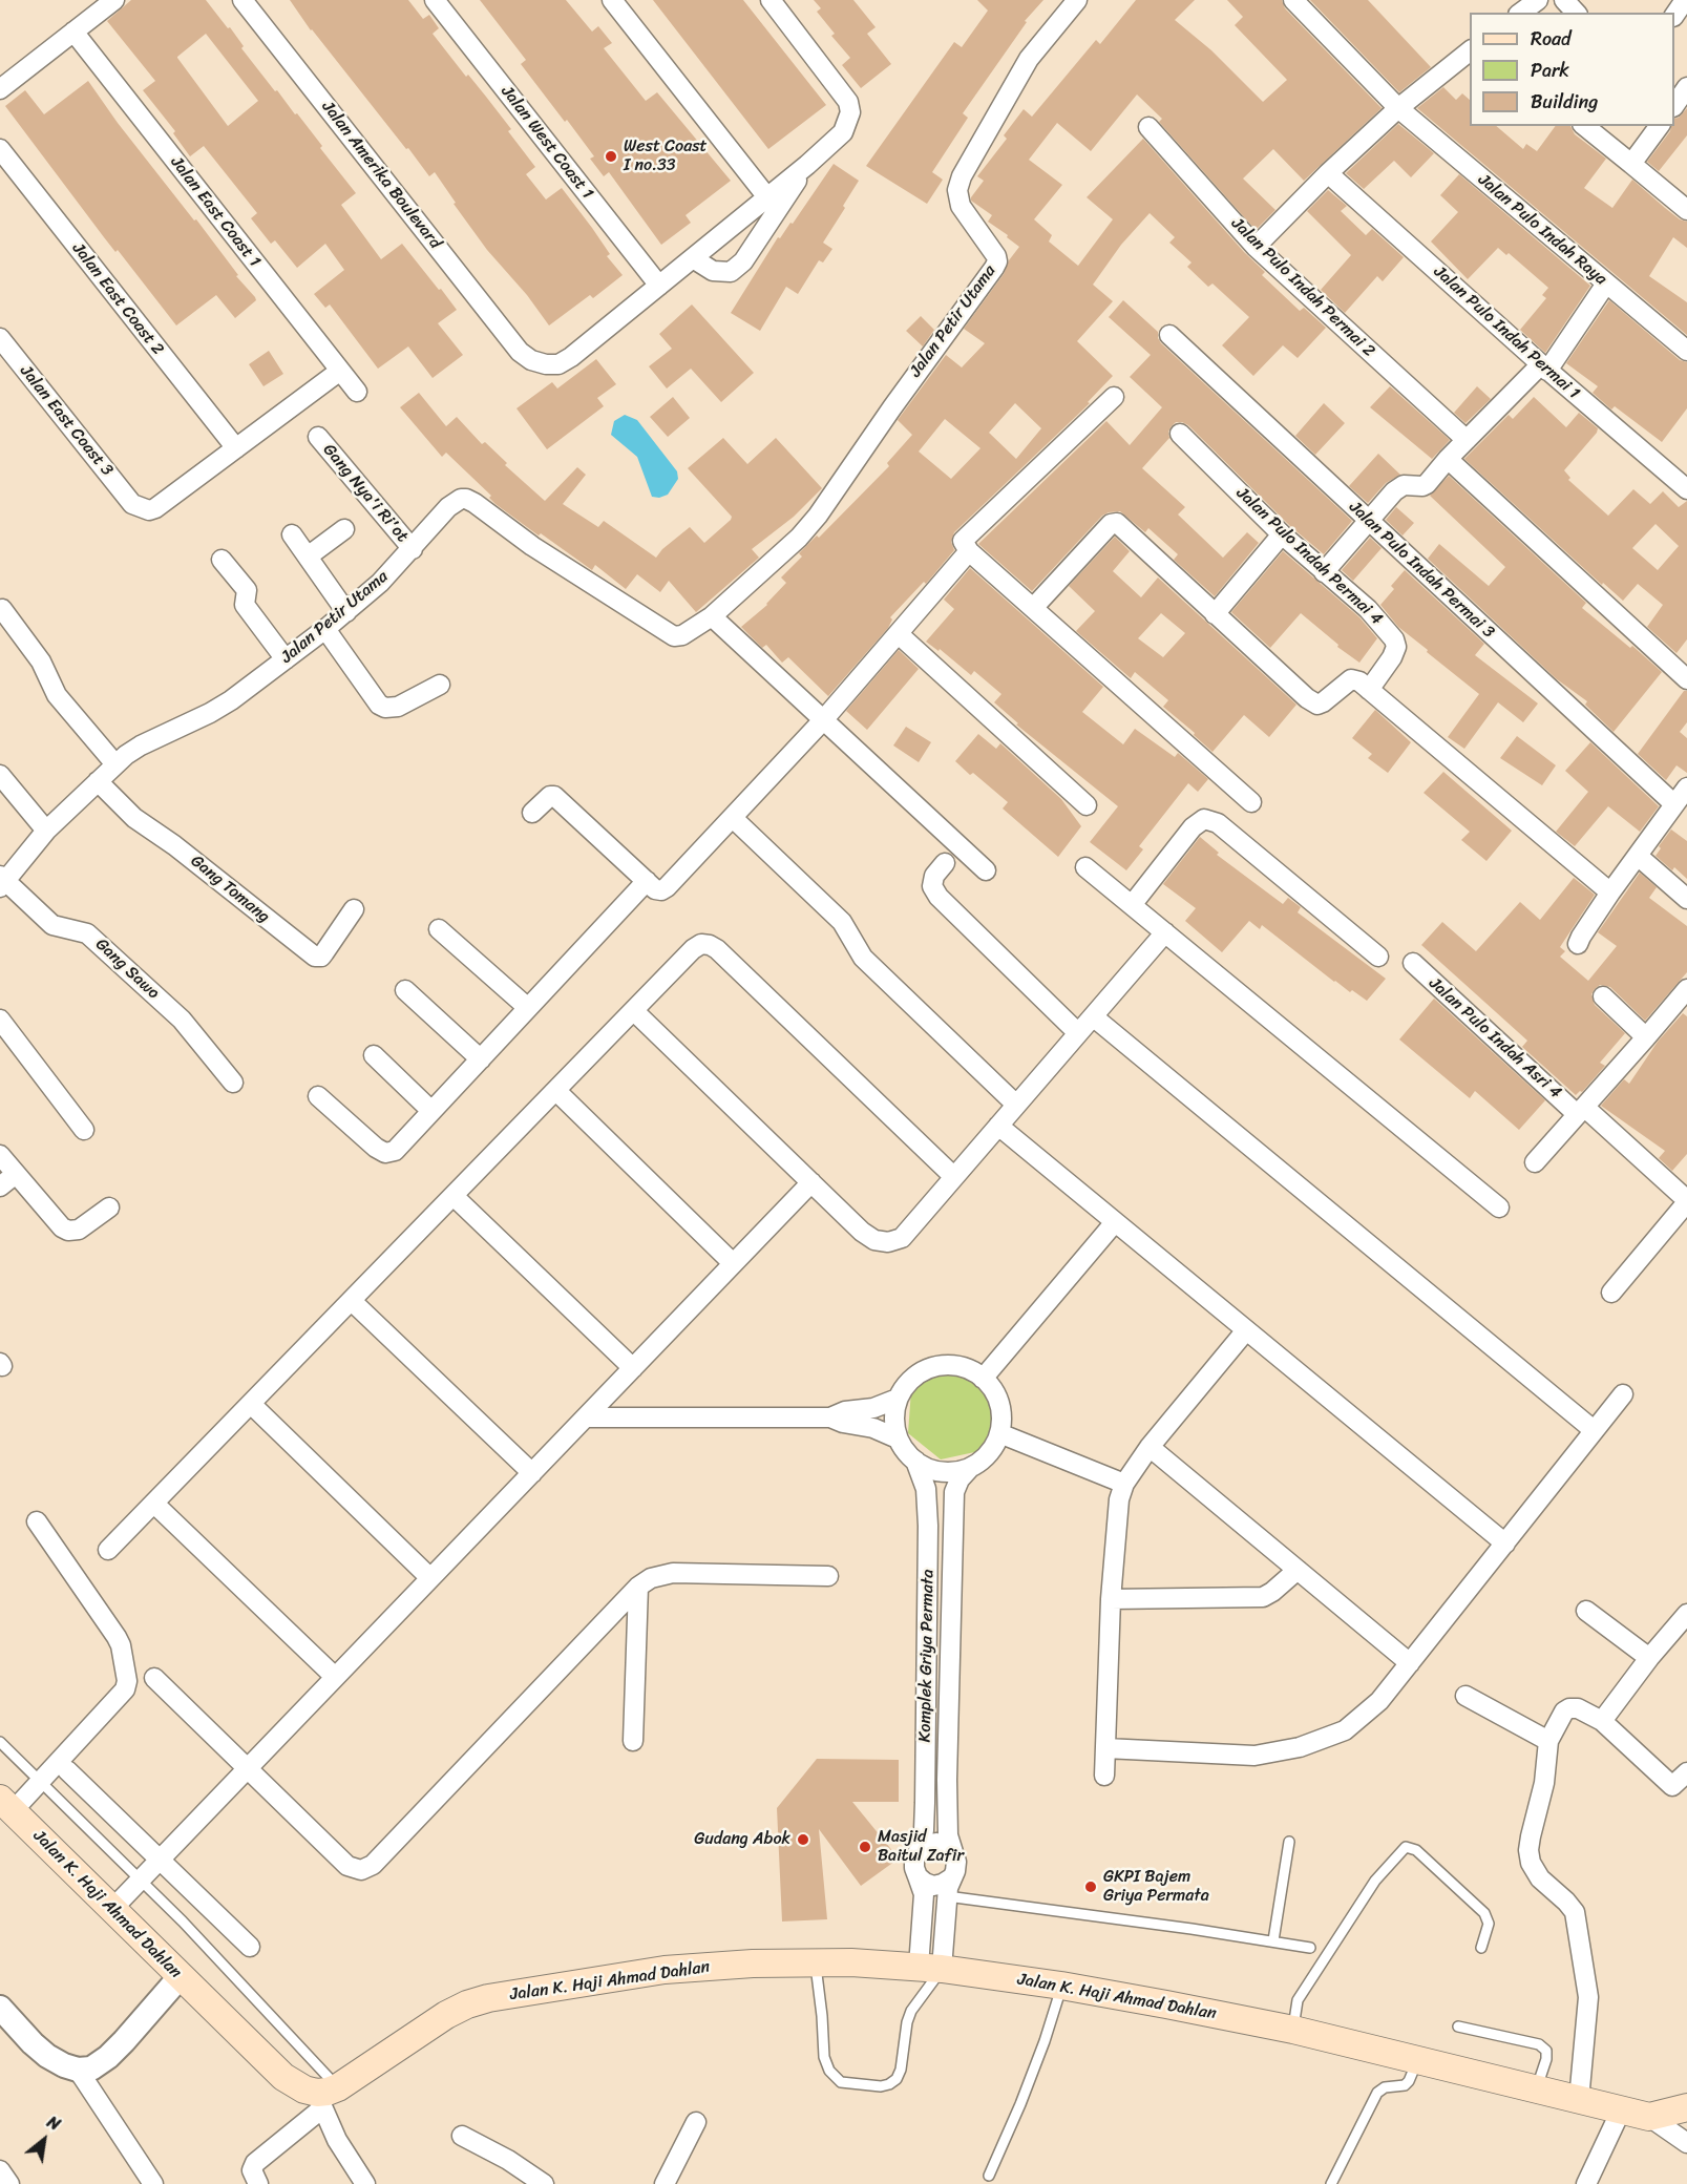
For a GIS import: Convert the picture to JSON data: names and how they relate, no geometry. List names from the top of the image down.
{
  "streets": {
    "main road": ["Jalan K. Haji Ahmad Dahlan"],
    "street": [
      "Jalan West Coast 1",
      "Jalan Amerika Boulevard",
      "Jalan East Coast 1",
      "Jalan Pulo Indah Raya",
      "Jalan Pulo Indah Permai 2",
      "Jalan East Coast 2",
      "Jalan Petir Utama",
      "Jalan Pulo Indah Permai 1",
      "Jalan East Coast 3",
      "Gang Nya'i Ri'ot",
      "Jalan Pulo Indah Permai 4",
      "Jalan Pulo Indah Permai 3",
      "Gang Tomang",
      "Gang Sawo",
      "Jalan Pulo Indah Asri 4",
      "Komplek Griya Permata"
    ]
  },
  "crossings": [
    ["Jalan West Coast 1", "Jalan Amerika Boulevard"],
    ["Jalan East Coast 2", "Jalan East Coast 3"],
    ["Jalan Petir Utama", "Gang Nya'i Ri'ot"],
    ["Jalan Petir Utama", "Gang Tomang"],
    ["Jalan Petir Utama", "Gang Sawo"]
  ],
  "places": [
    "West Coast I no.33",
    "Gudang Abok",
    "Masjid Baitul Zafir",
    "GKPI Bajem Griya Permata"
  ],
  "legend": ["Road", "Park", "Building"],
  "north": "top right"
}
